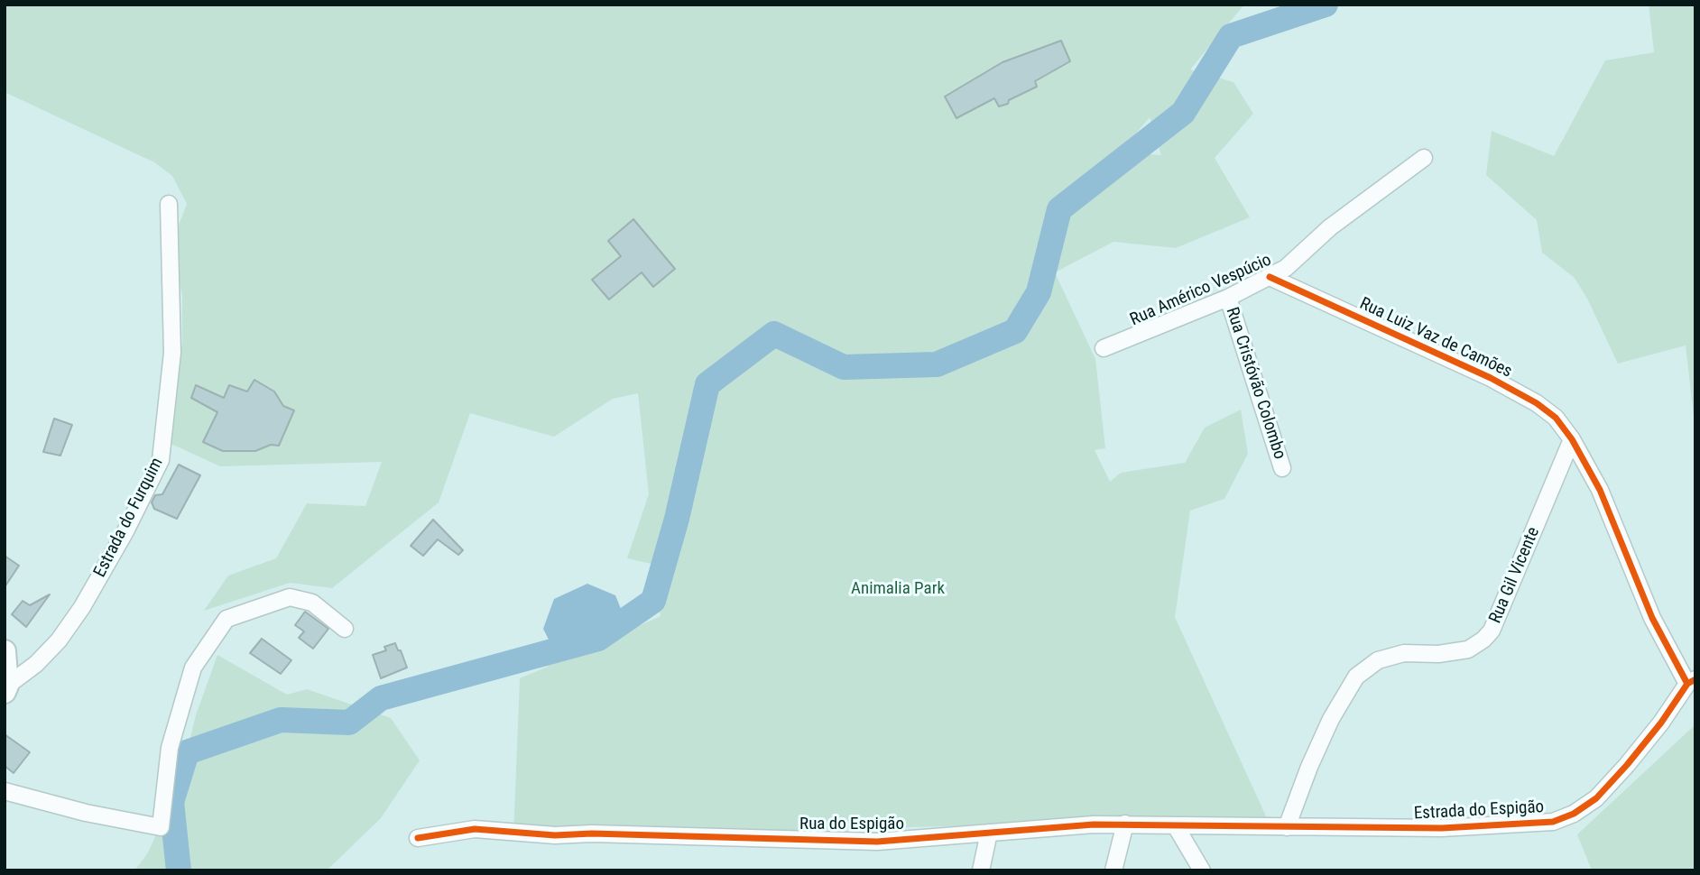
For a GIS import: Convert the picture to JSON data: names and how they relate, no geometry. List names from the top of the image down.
{
  "streets": {
    "street": [
      "Rua Américo Vespúcio",
      "Rua Luiz Vaz de Camões",
      "Rua Cristóvão Colombo",
      "Estrada do Furquim",
      "Rua Gil Vicente",
      "Estrada do Espigão",
      "Rua do Espigão"
    ]
  },
  "crossings": [
    ["Rua Américo Vespúcio", "Rua Luiz Vaz de Camões"],
    ["Rua Américo Vespúcio", "Rua Cristóvão Colombo"],
    ["Rua Luiz Vaz de Camões", "Rua Gil Vicente"],
    ["Rua Luiz Vaz de Camões", "Estrada do Espigão"],
    ["Rua Gil Vicente", "Estrada do Espigão"],
    ["Rua Gil Vicente", "Rua do Espigão"],
    ["Estrada do Espigão", "Rua do Espigão"]
  ],
  "parks": ["Animalia Park"]
}
